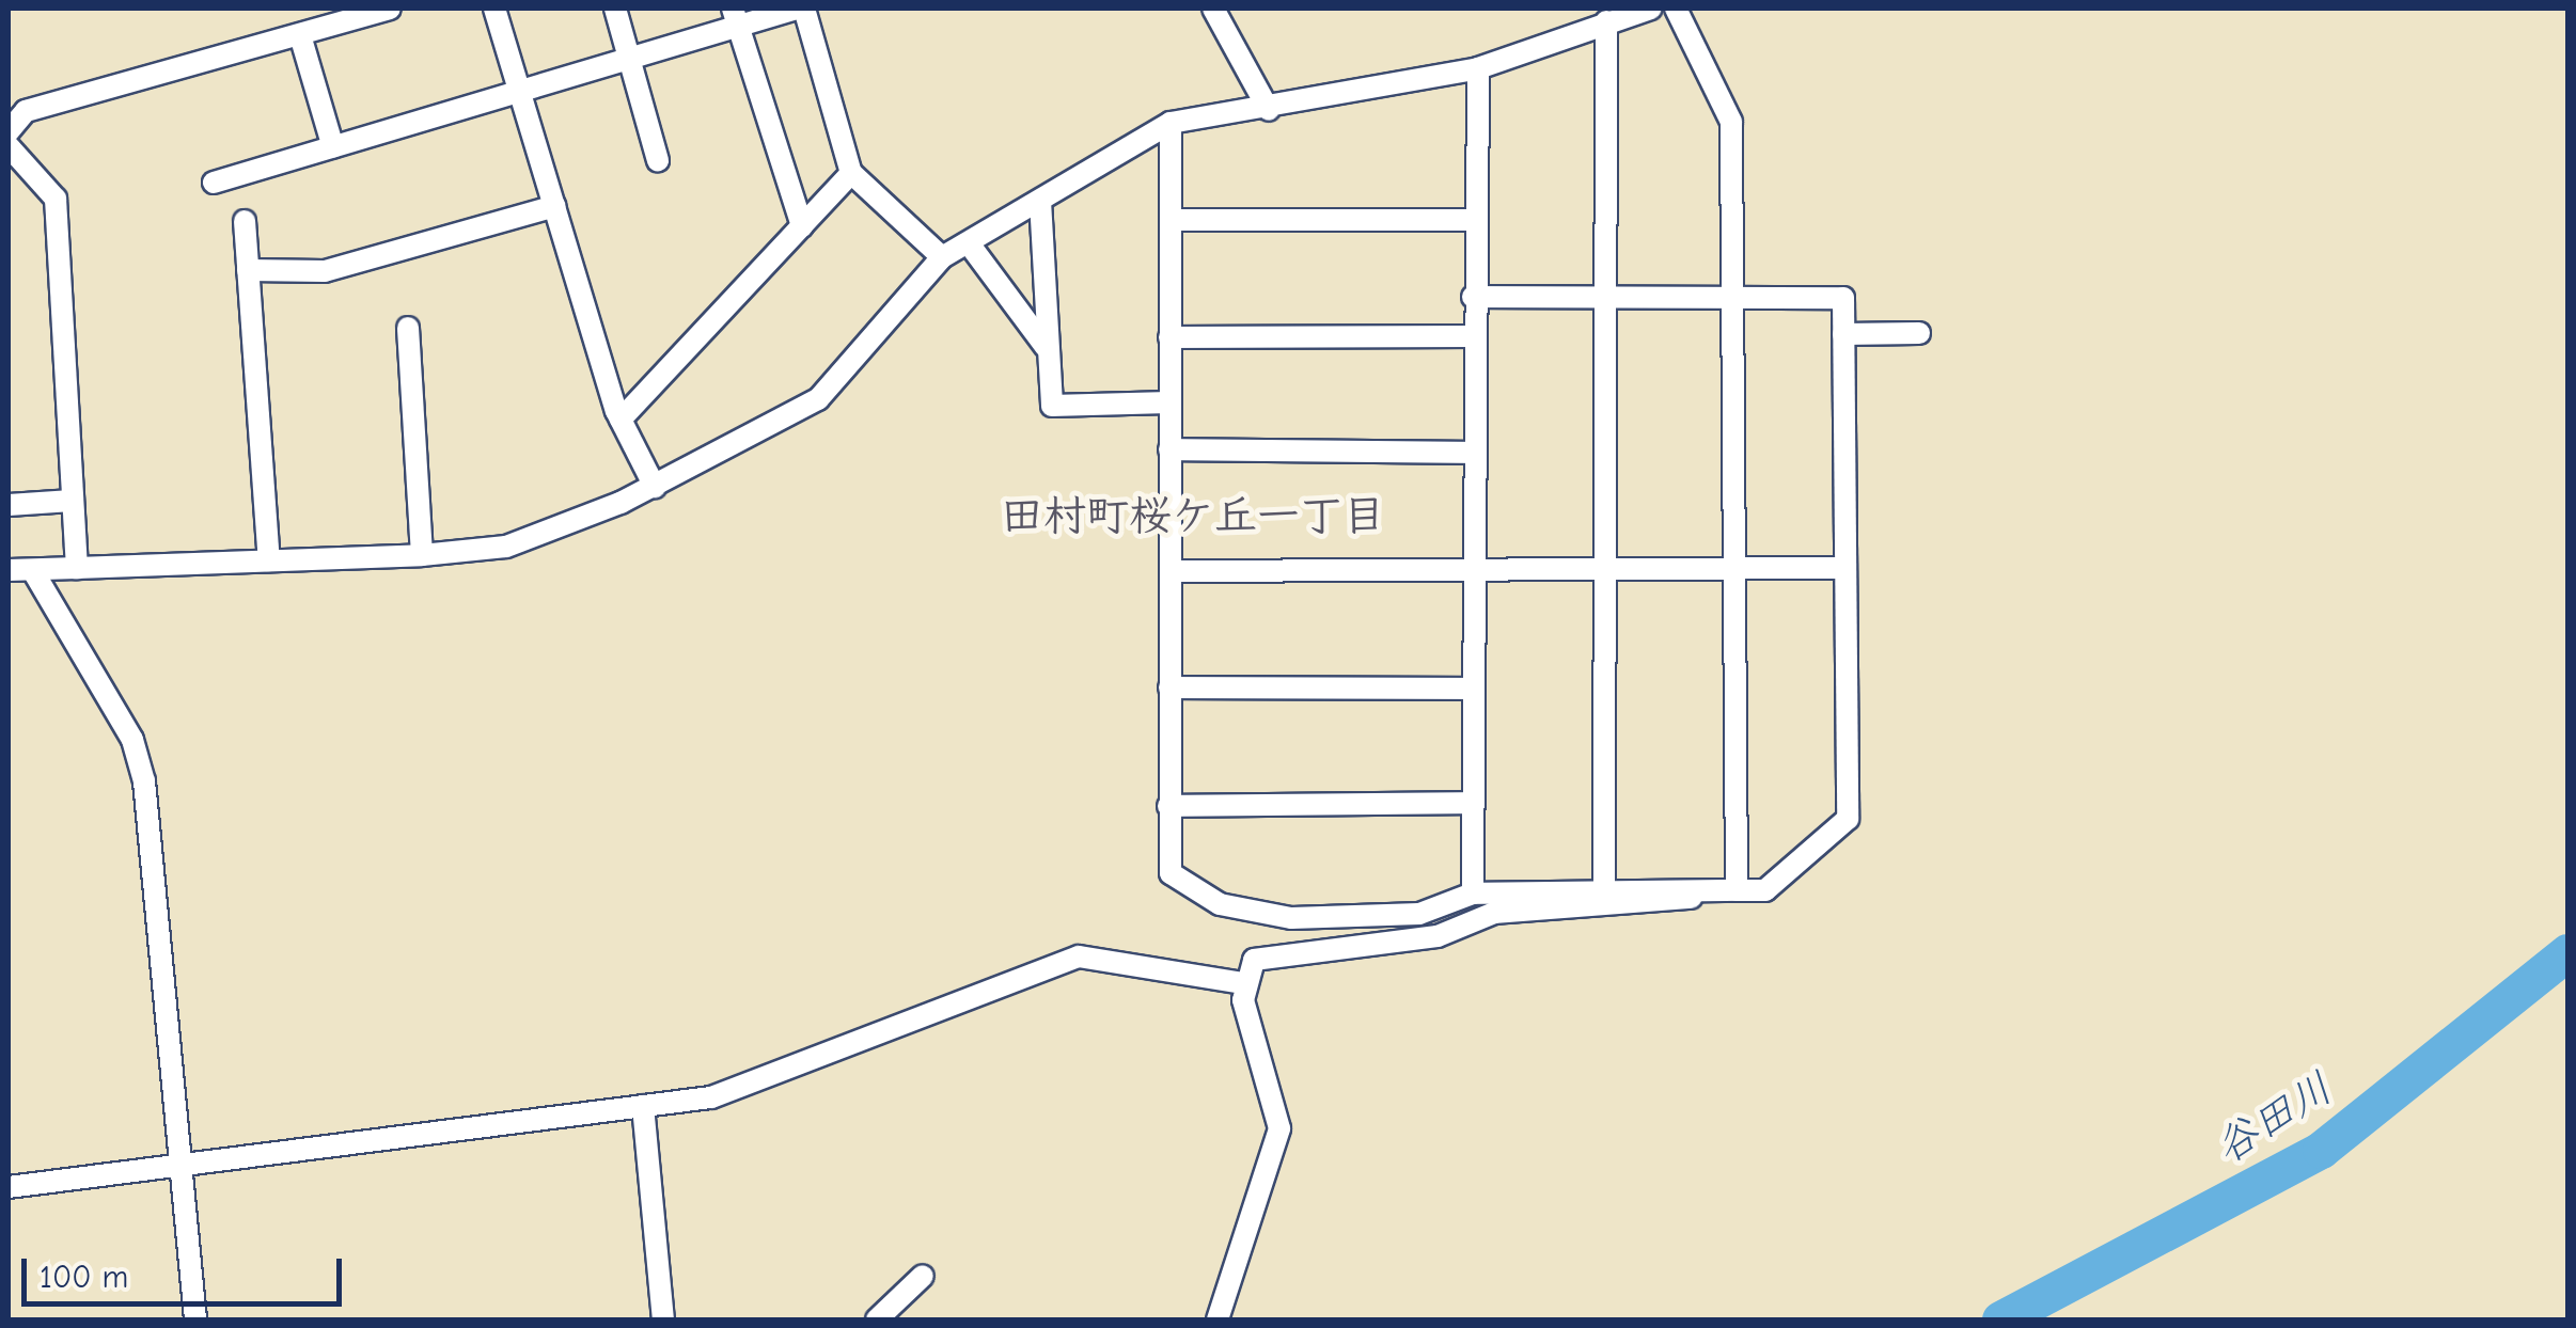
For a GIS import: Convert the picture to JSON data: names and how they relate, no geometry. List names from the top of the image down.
{
  "districts": ["田村町桜ケ丘一丁目"],
  "water": ["谷田川"],
  "scale_bar": "100 m"
}
